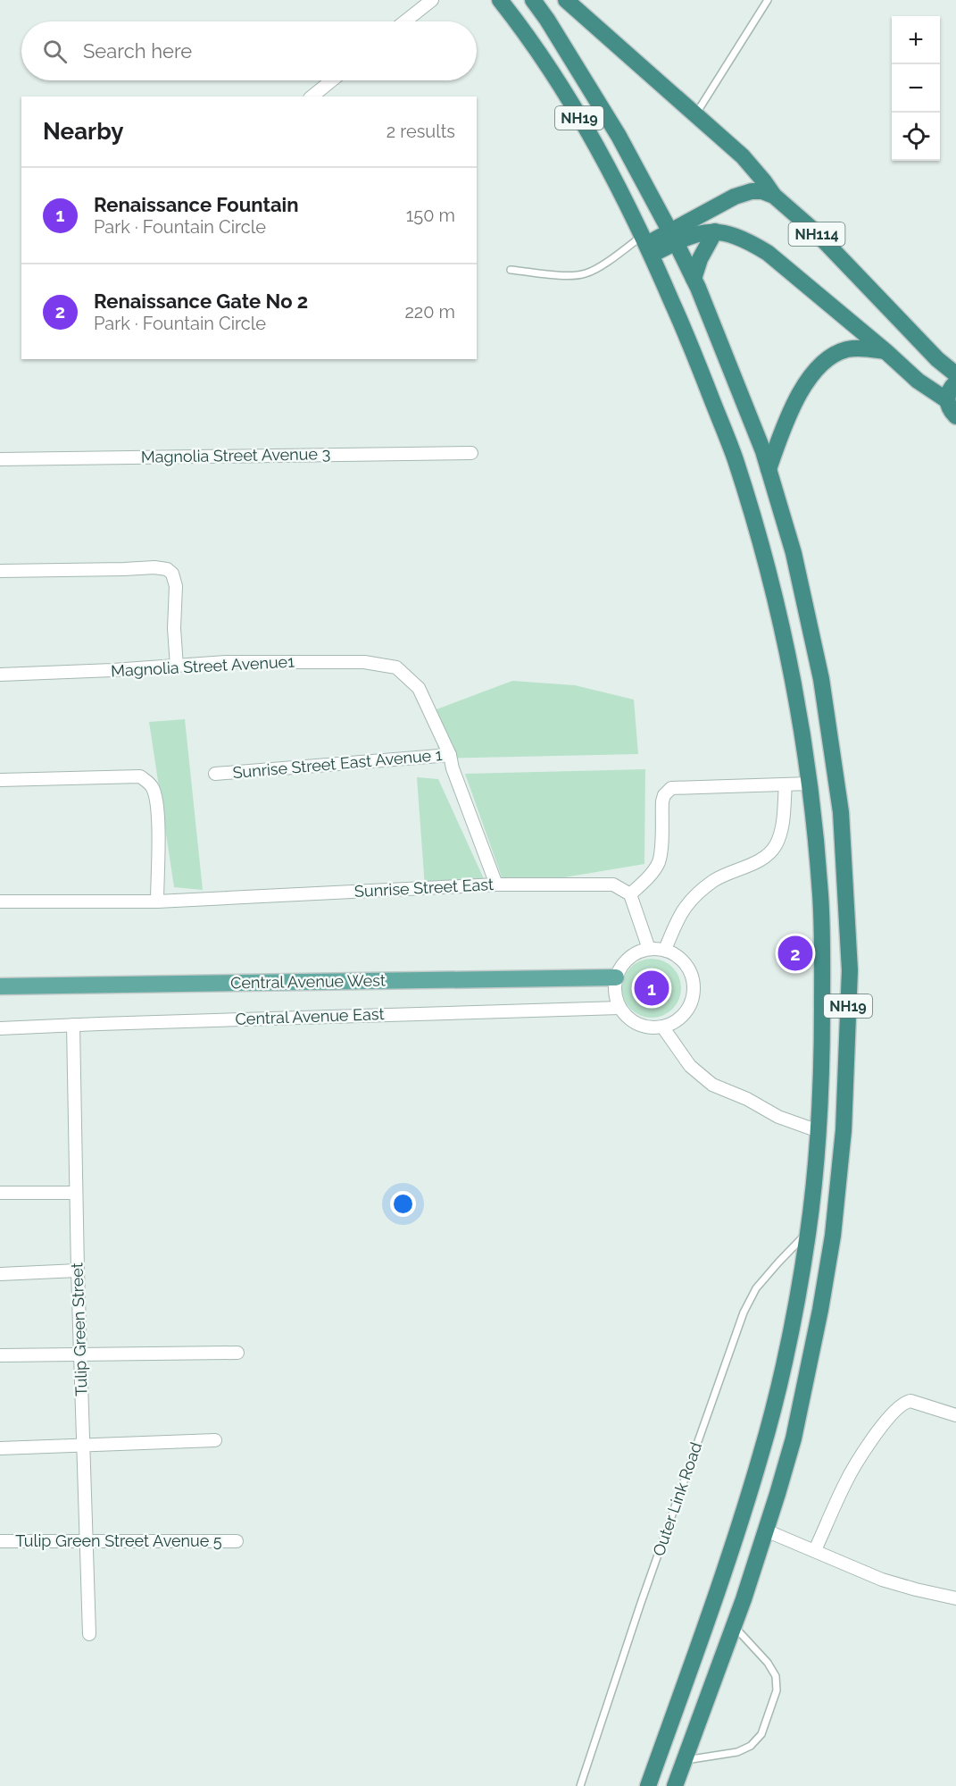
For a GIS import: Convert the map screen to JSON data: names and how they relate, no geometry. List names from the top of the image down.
{
  "streets": {
    "highway": ["NH19", "NH114"],
    "main road": ["Central Avenue West"],
    "street": [
      "Magnolia Street Avenue 3",
      "Magnolia Street Avenue1",
      "Sunrise Street East Avenue 1",
      "Sunrise Street East",
      "Central Avenue East",
      "Tulip Green Street",
      "Tulip Green Street Avenue 5"
    ],
    "lane": ["Outer Link Road"]
  },
  "crossings": [
    ["NH19", "NH114"],
    ["NH19", "Outer Link Road"],
    ["Magnolia Street Avenue1", "Sunrise Street East Avenue 1"],
    ["Sunrise Street East Avenue 1", "Sunrise Street East"],
    ["Central Avenue West", "Central Avenue East"],
    ["Central Avenue East", "Tulip Green Street"],
    ["Tulip Green Street", "Tulip Green Street Avenue 5"]
  ],
  "page": {
    "map_buttons": ["+", "−"],
    "search": "Search here",
    "heading": ["Nearby", "2 results"],
    "list": [
      {
        "mark": "1",
        "name": "Renaissance Fountain",
        "note": "Park · Fountain Circle",
        "value": "150 m"
      },
      {
        "mark": "2",
        "name": "Renaissance Gate No 2",
        "note": "Park · Fountain Circle",
        "value": "220 m"
      }
    ],
    "pins": ["2", "1"]
  }
}
